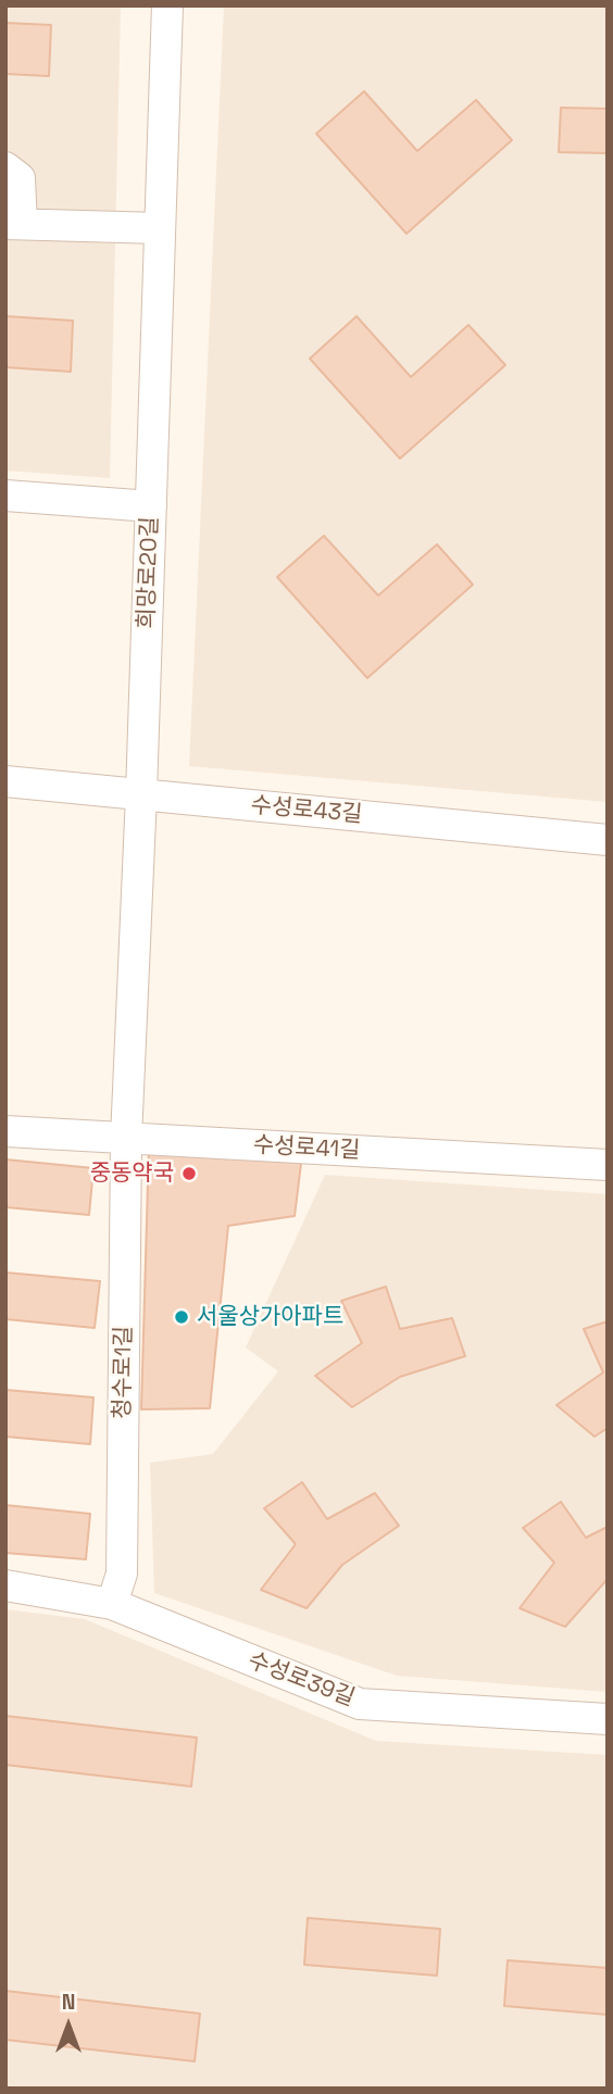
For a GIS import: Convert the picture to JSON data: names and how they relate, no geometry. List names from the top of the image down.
{
  "streets": {
    "street": [
      "희망로20길",
      "수성로43길",
      "수성로41길",
      "청수로1길",
      "수성로39길"
    ]
  },
  "crossings": [
    ["희망로20길", "수성로43길"],
    ["희망로20길", "수성로41길"],
    ["희망로20길", "청수로1길"],
    ["수성로41길", "청수로1길"],
    ["청수로1길", "수성로39길"]
  ],
  "places": ["중동약국", "서울상가아파트"],
  "north": "top"
}
